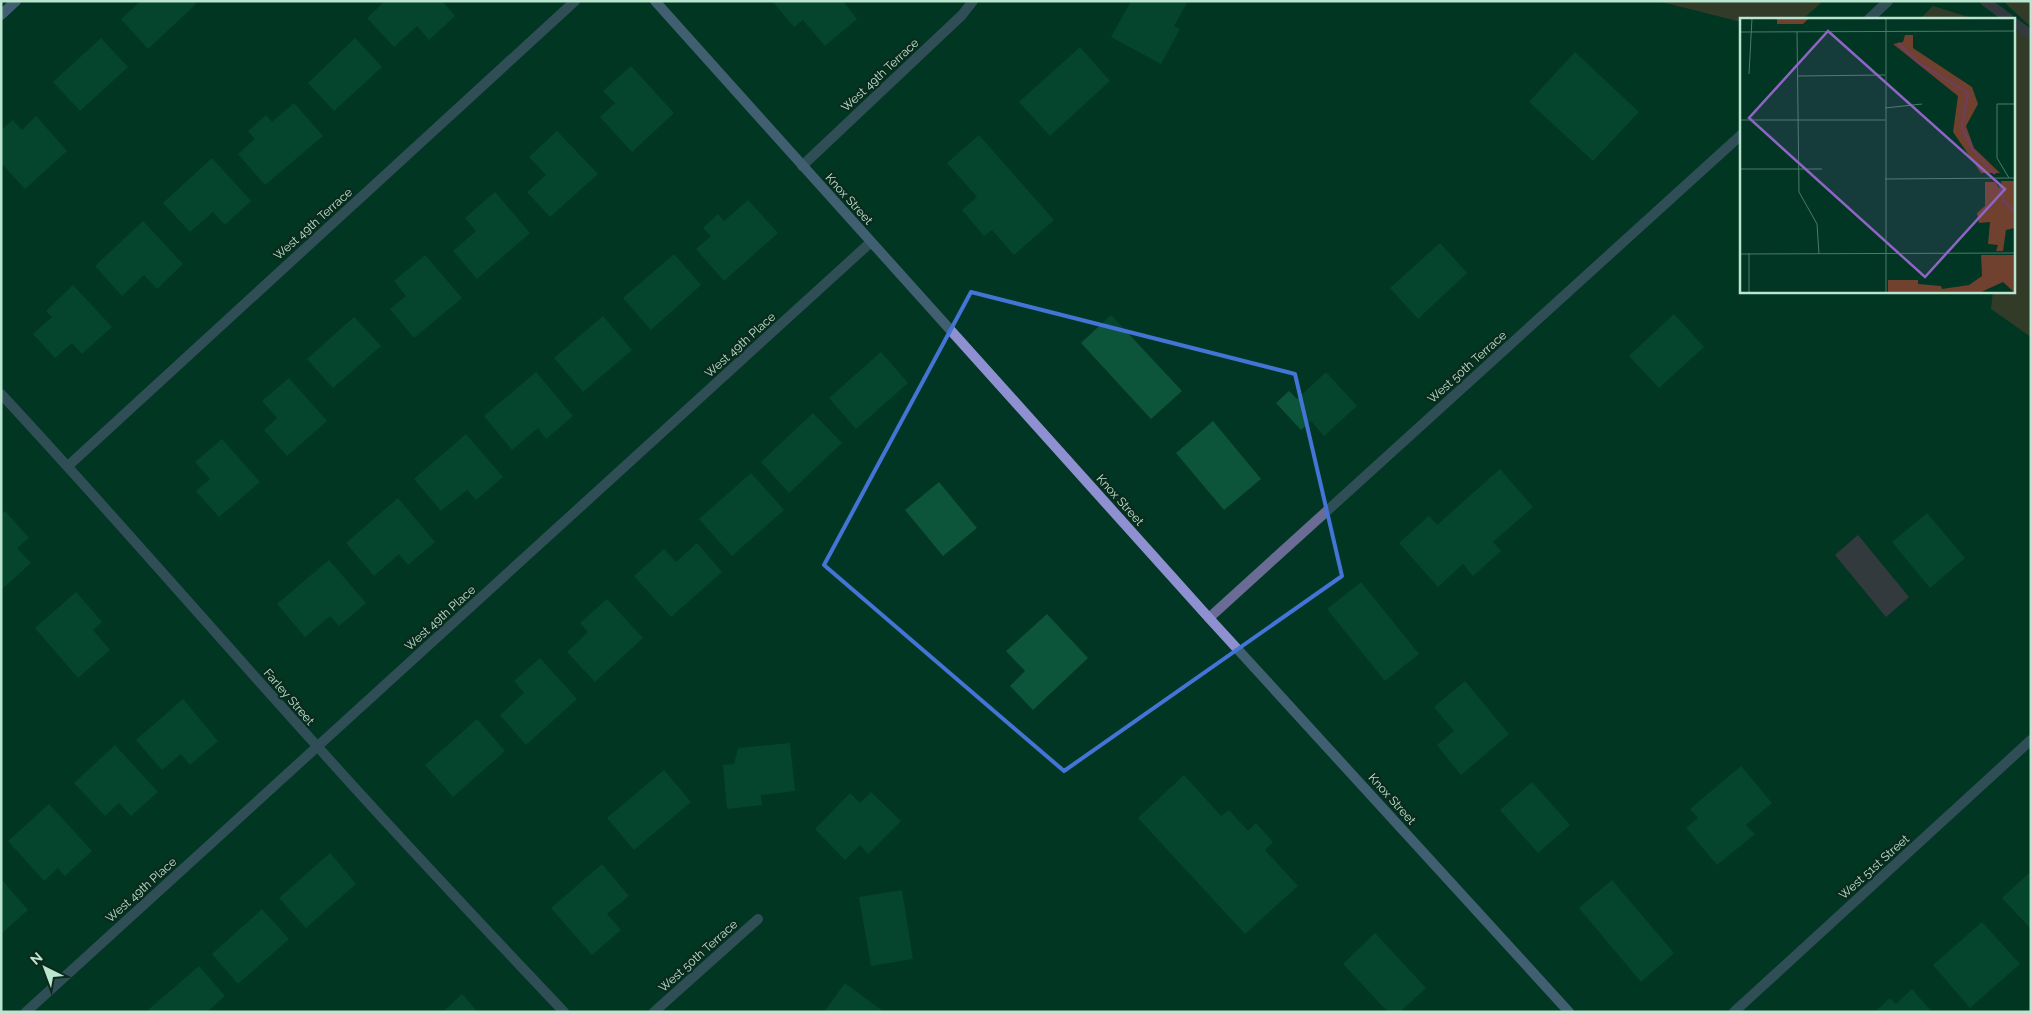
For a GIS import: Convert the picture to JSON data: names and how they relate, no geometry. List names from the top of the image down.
{
  "streets": {
    "street": [
      "West 49th Terrace",
      "Knox Street",
      "West 49th Place",
      "West 50th Terrace",
      "Farley Street",
      "West 51st Street"
    ]
  },
  "crossings": [
    ["West 49th Terrace", "Knox Street"],
    ["West 49th Terrace", "Farley Street"],
    ["Knox Street", "West 49th Place"],
    ["Knox Street", "West 50th Terrace"],
    ["West 49th Place", "Farley Street"]
  ],
  "north": "top left"
}
